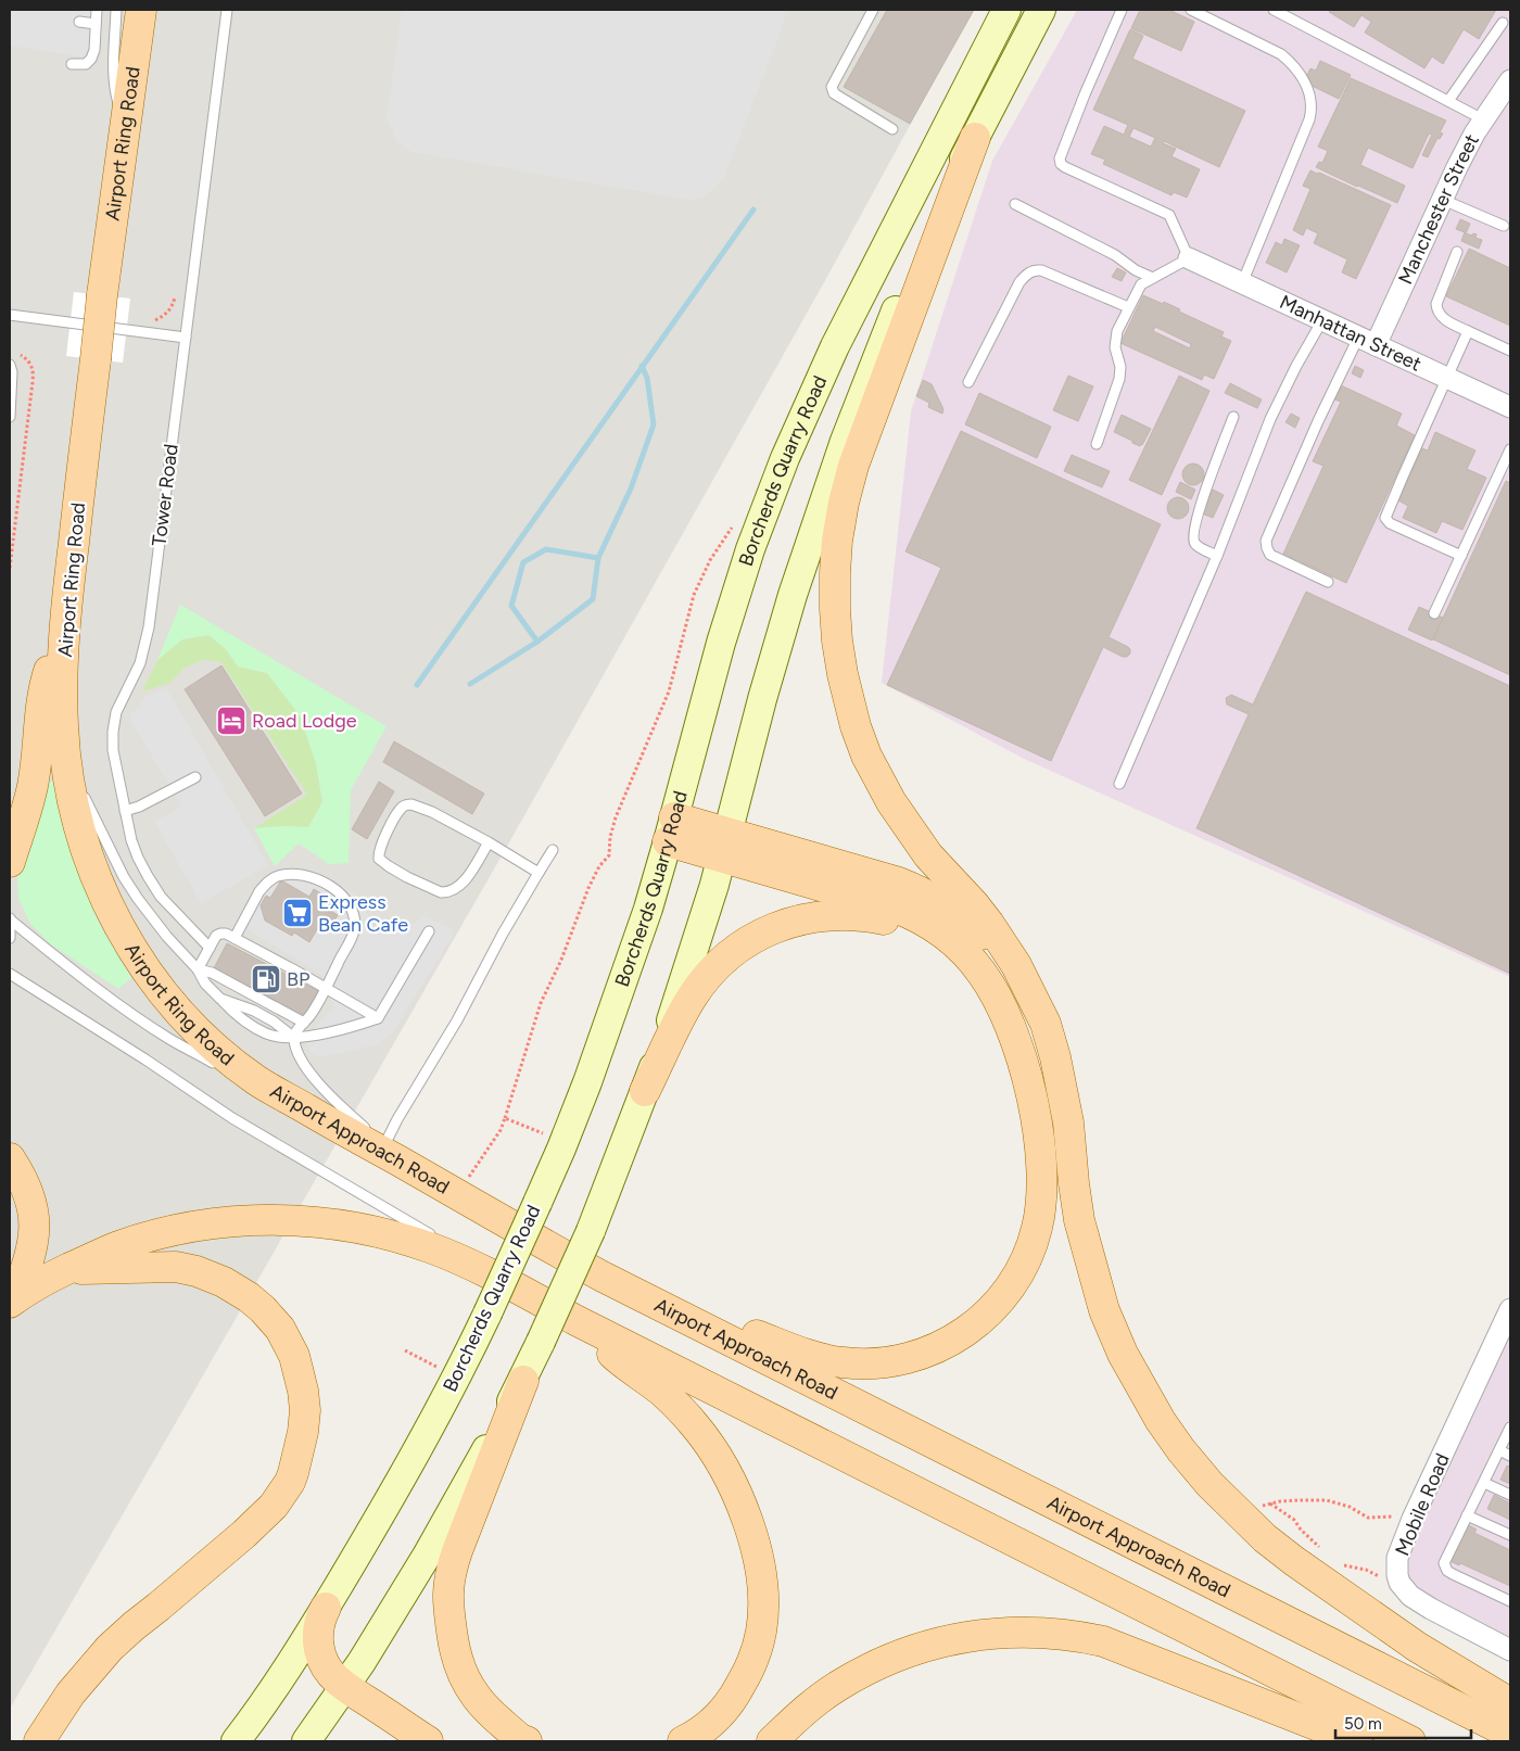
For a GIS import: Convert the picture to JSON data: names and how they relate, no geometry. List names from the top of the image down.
{
  "streets": {
    "main road": ["Airport Ring Road", "Borcherds Quarry Road", "Airport Approach Road"],
    "street": ["Manchester Street", "Manhattan Street", "Mobile Road"],
    "lane": ["Tower Road"]
  },
  "crossings": [
    ["Airport Ring Road", "Airport Approach Road"],
    ["Manchester Street", "Manhattan Street"]
  ],
  "places": {
    "hotel": ["Road Lodge"],
    "supermarket": ["Express Bean Cafe"],
    "fuel station": ["BP"]
  },
  "scale_bar": "50 m"
}
